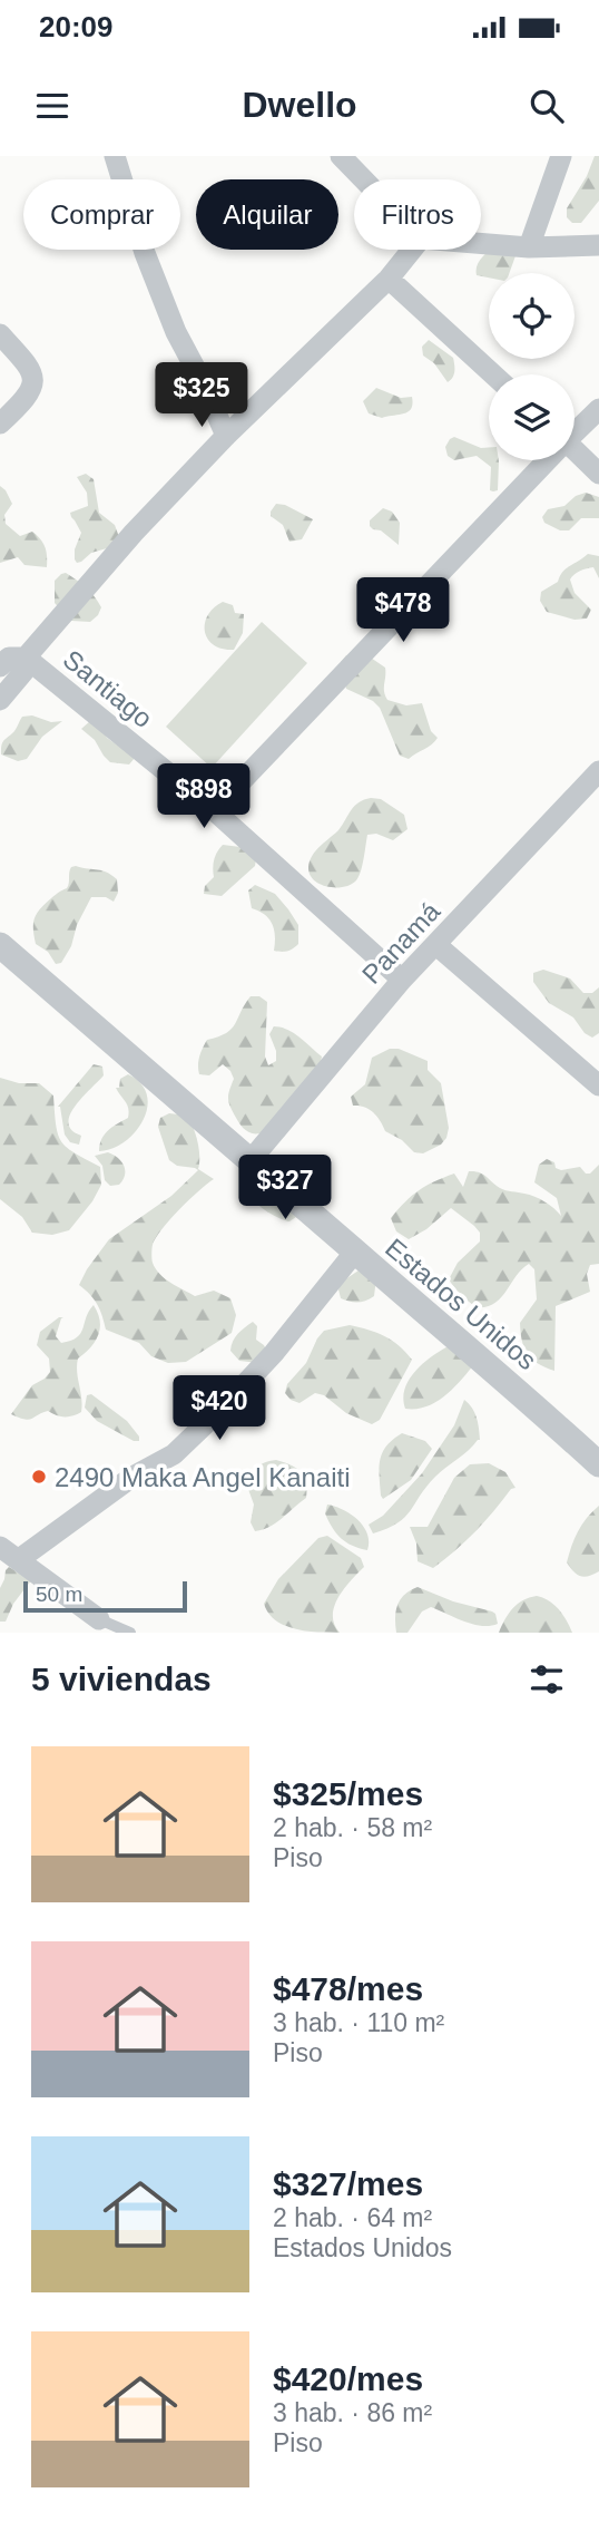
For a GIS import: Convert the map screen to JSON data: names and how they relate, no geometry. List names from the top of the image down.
{
  "streets": {
    "street": ["Santiago", "Panamá", "Estados Unidos"]
  },
  "crossings": [
    ["Santiago", "Panamá"],
    ["Panamá", "Estados Unidos"]
  ],
  "places": ["2490 Maka Angel Kanaiti"],
  "scale_bar": "50 m",
  "page": {
    "status": "20:09",
    "header": "Dwello",
    "chip": ["Comprar", "Alquilar", "Filtros"],
    "price": [
      "$325",
      "$478",
      "$898",
      "$327",
      "$420"
    ],
    "scale": "50 m",
    "heading": "5 viviendas",
    "list": [
      {
        "name": "$325/mes",
        "note": "2 hab. · 58 m² · Piso"
      },
      {
        "name": "$478/mes",
        "note": "3 hab. · 110 m² · Piso"
      },
      {
        "name": "$327/mes",
        "note": "2 hab. · 64 m² · Estados Unidos"
      },
      {
        "name": "$420/mes",
        "note": "3 hab. · 86 m² · Piso"
      }
    ]
  }
}
